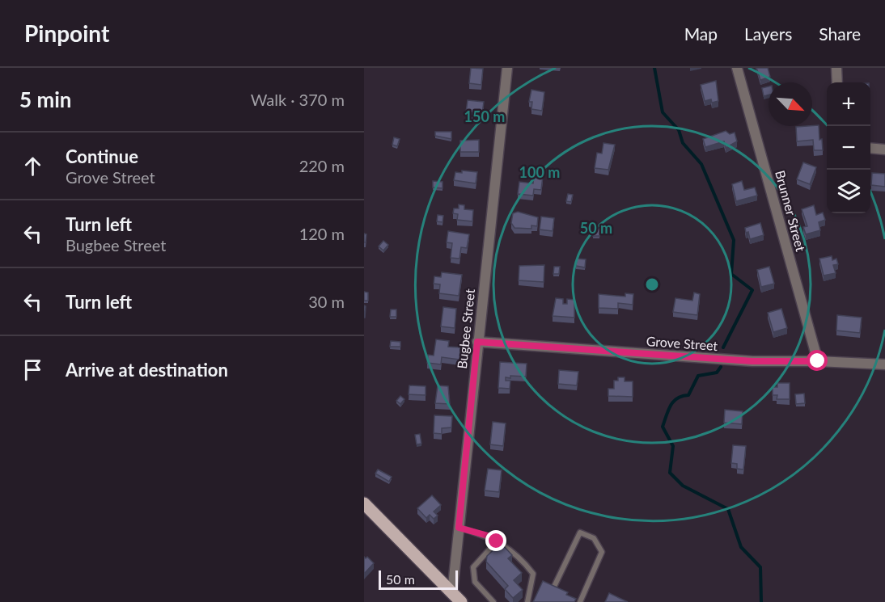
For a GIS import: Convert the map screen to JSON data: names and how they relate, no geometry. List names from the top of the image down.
{
  "streets": {
    "street": ["Brunner Street", "Bugbee Street", "Grove Street"]
  },
  "crossings": [
    ["Brunner Street", "Grove Street"],
    ["Bugbee Street", "Grove Street"]
  ],
  "scale_bar": "50 m",
  "north": "bottom right",
  "page": {
    "header": "Pinpoint",
    "nav": ["Map", "Layers", "Share"],
    "heading": ["5 min", "Walk · 370 m"],
    "map_buttons": ["+", "−"],
    "list": [
      ["Continue", "Grove Street", "220 m"],
      ["Turn left", "Bugbee Street", "120 m"],
      ["Turn left", "30 m"],
      "Arrive at destination"
    ],
    "scale": "50 m"
  },
  "rings": ["150 m", "100 m", "50 m"]
}
